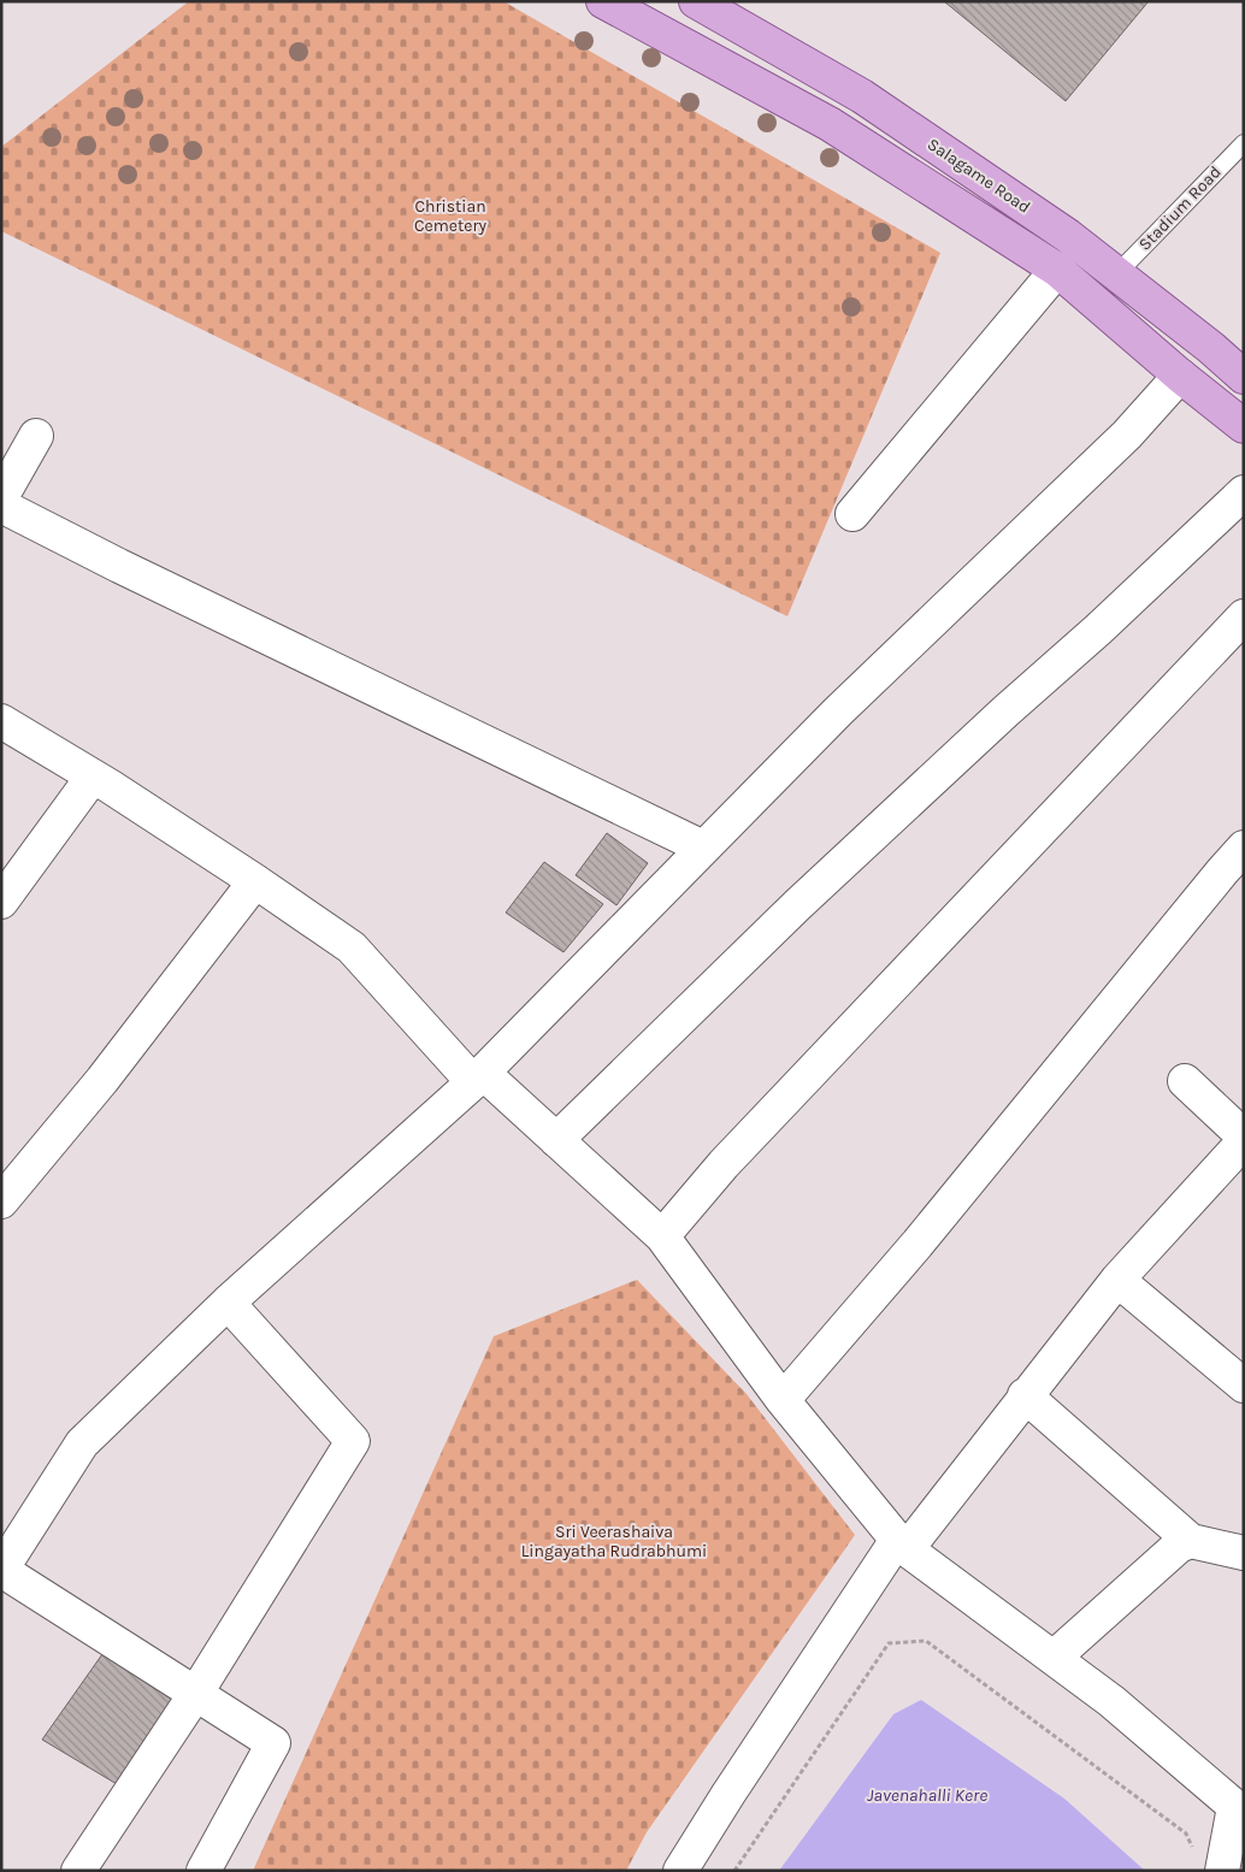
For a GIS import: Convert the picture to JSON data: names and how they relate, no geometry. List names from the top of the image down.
{
  "streets": {
    "main road": ["Salagame Road"],
    "lane": ["Stadium Road"]
  },
  "crossings": [
    ["Salagame Road", "Stadium Road"]
  ],
  "water": ["Javenahalli Kere"],
  "parks": ["Christian Cemetery", "Sri Veerashaiva Lingayatha Rudrabhumi"]
}
